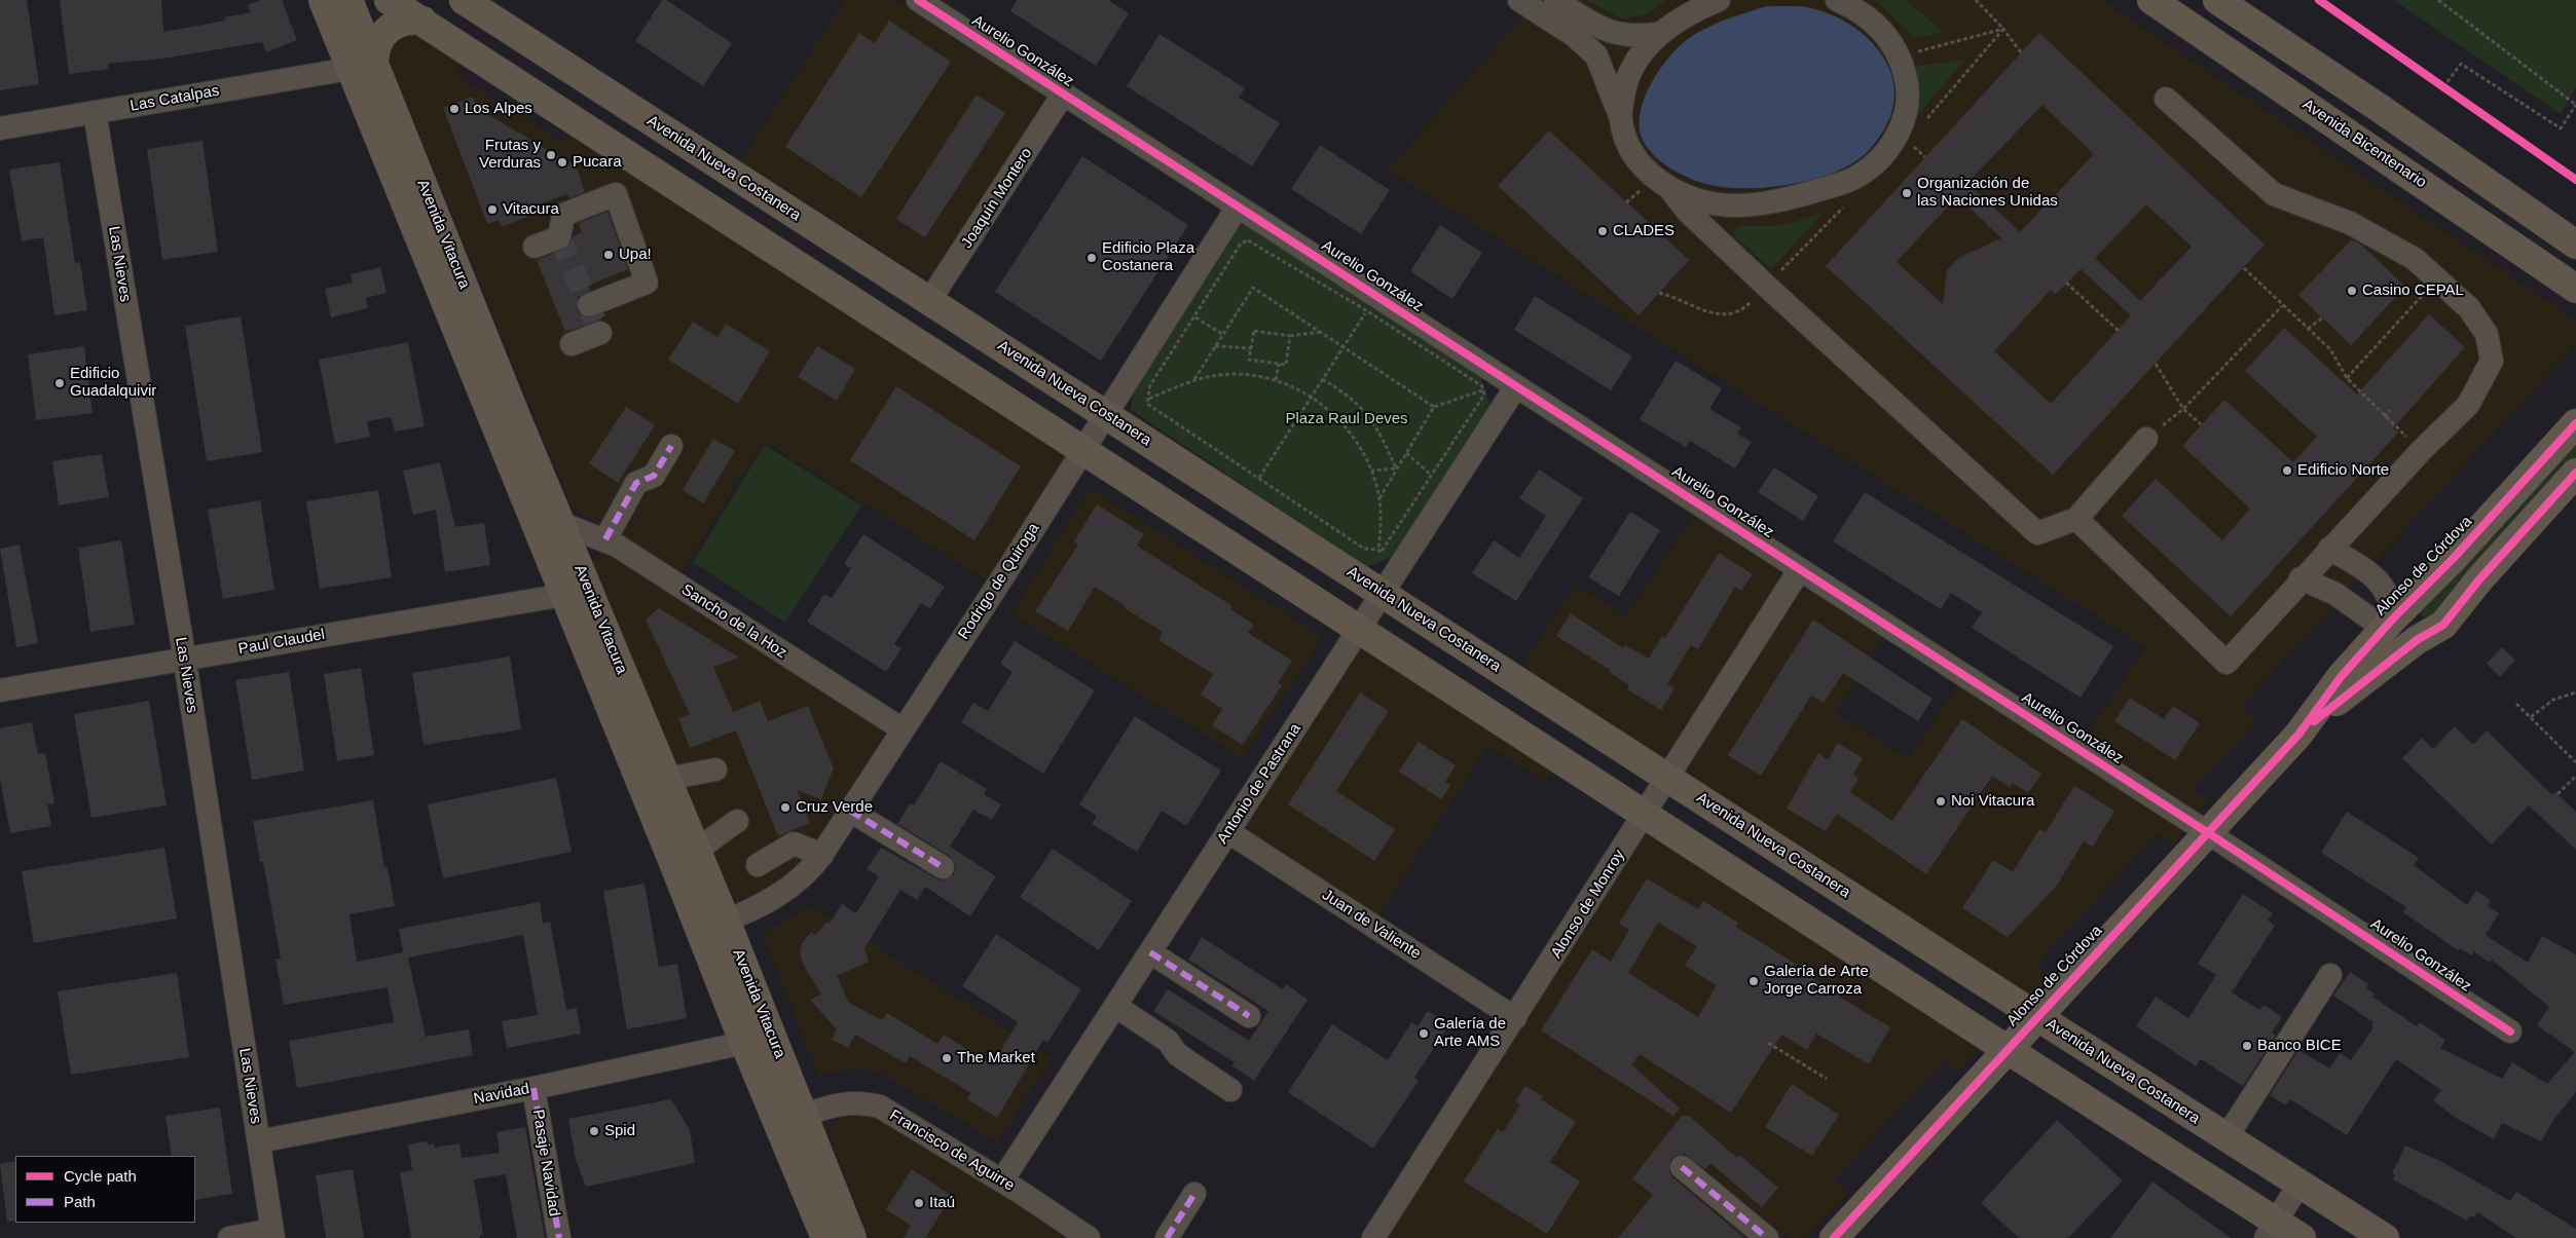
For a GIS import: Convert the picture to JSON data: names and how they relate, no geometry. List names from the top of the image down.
{
  "streets": {
    "main road": [
      "Avenida Bicentenario",
      "Avenida Nueva Costanera",
      "Avenida Vitacura",
      "Alonso de Córdova"
    ],
    "street": [
      "Aurelio González",
      "Las Catalpas",
      "Joaquín Montero",
      "Las Nieves",
      "Rodrigo de Quiroga",
      "Sancho de la Hoz",
      "Paul Claudel",
      "Antonio de Pastrana",
      "Alonso de Monroy",
      "Juan de Valiente",
      "Navidad",
      "Francisco de Aguirre",
      "Pasaje Navidad"
    ]
  },
  "crossings": [
    ["Aurelio González", "Joaquín Montero"],
    ["Aurelio González", "Alonso de Córdova"],
    ["Aurelio González", "Rodrigo de Quiroga"],
    ["Aurelio González", "Antonio de Pastrana"],
    ["Aurelio González", "Alonso de Monroy"],
    ["Las Catalpas", "Avenida Vitacura"],
    ["Las Catalpas", "Las Nieves"],
    ["Avenida Nueva Costanera", "Joaquín Montero"],
    ["Avenida Nueva Costanera", "Alonso de Córdova"],
    ["Avenida Nueva Costanera", "Rodrigo de Quiroga"],
    ["Avenida Nueva Costanera", "Antonio de Pastrana"],
    ["Avenida Nueva Costanera", "Alonso de Monroy"],
    ["Avenida Vitacura", "Rodrigo de Quiroga"],
    ["Avenida Vitacura", "Sancho de la Hoz"],
    ["Avenida Vitacura", "Paul Claudel"],
    ["Avenida Vitacura", "Navidad"],
    ["Avenida Vitacura", "Francisco de Aguirre"],
    ["Las Nieves", "Paul Claudel"],
    ["Las Nieves", "Navidad"],
    ["Rodrigo de Quiroga", "Sancho de la Hoz"],
    ["Antonio de Pastrana", "Juan de Valiente"],
    ["Antonio de Pastrana", "Francisco de Aguirre"],
    ["Alonso de Monroy", "Juan de Valiente"],
    ["Navidad", "Pasaje Navidad"]
  ],
  "parks": ["Plaza Raul Deves"],
  "places": [
    "Los Alpes",
    "Frutas y Verduras",
    "Pucara",
    "Organización de las Naciones Unidas",
    "Vitacura",
    "CLADES",
    "Upa!",
    "Edificio Plaza Costanera",
    "Casino CEPAL",
    "Edificio Guadalquivir",
    "Edificio Norte",
    "Noi Vitacura",
    "Cruz Verde",
    "Galería de Arte Jorge Carroza",
    "Galería de Arte AMS",
    "Banco BICE",
    "The Market",
    "Spid",
    "Itaú"
  ],
  "legend": ["Cycle path", "Path"]
}
